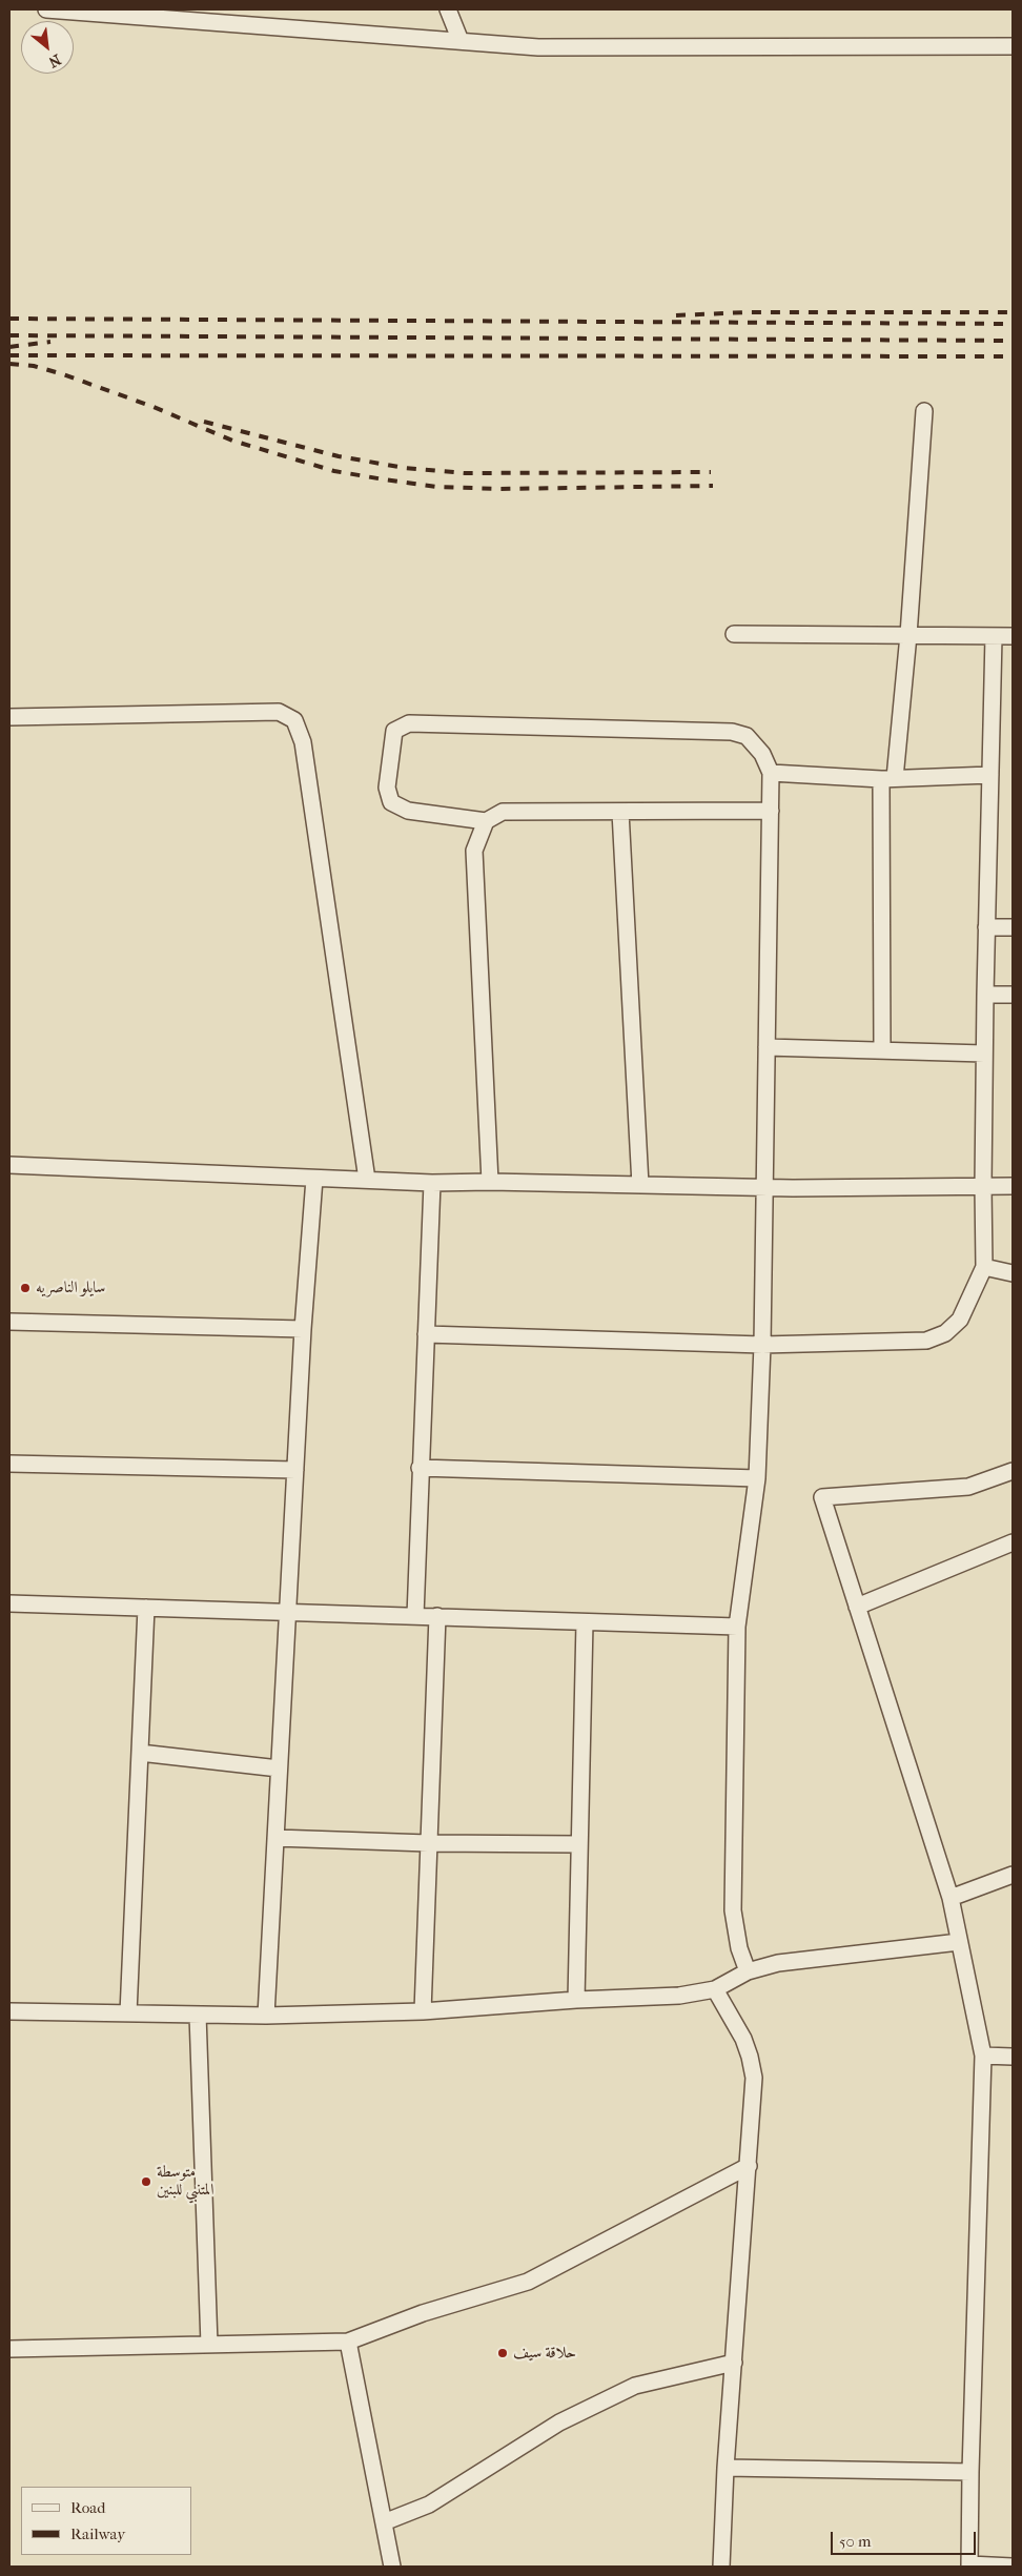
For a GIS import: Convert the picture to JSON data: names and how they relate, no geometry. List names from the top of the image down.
{
  "places": ["سايلو الناصريه", "متوسطة المتنبي للبنين", "حلاقة سيف"],
  "legend": ["Road", "Railway"],
  "scale_bar": "50 m",
  "north": "bottom right"
}
